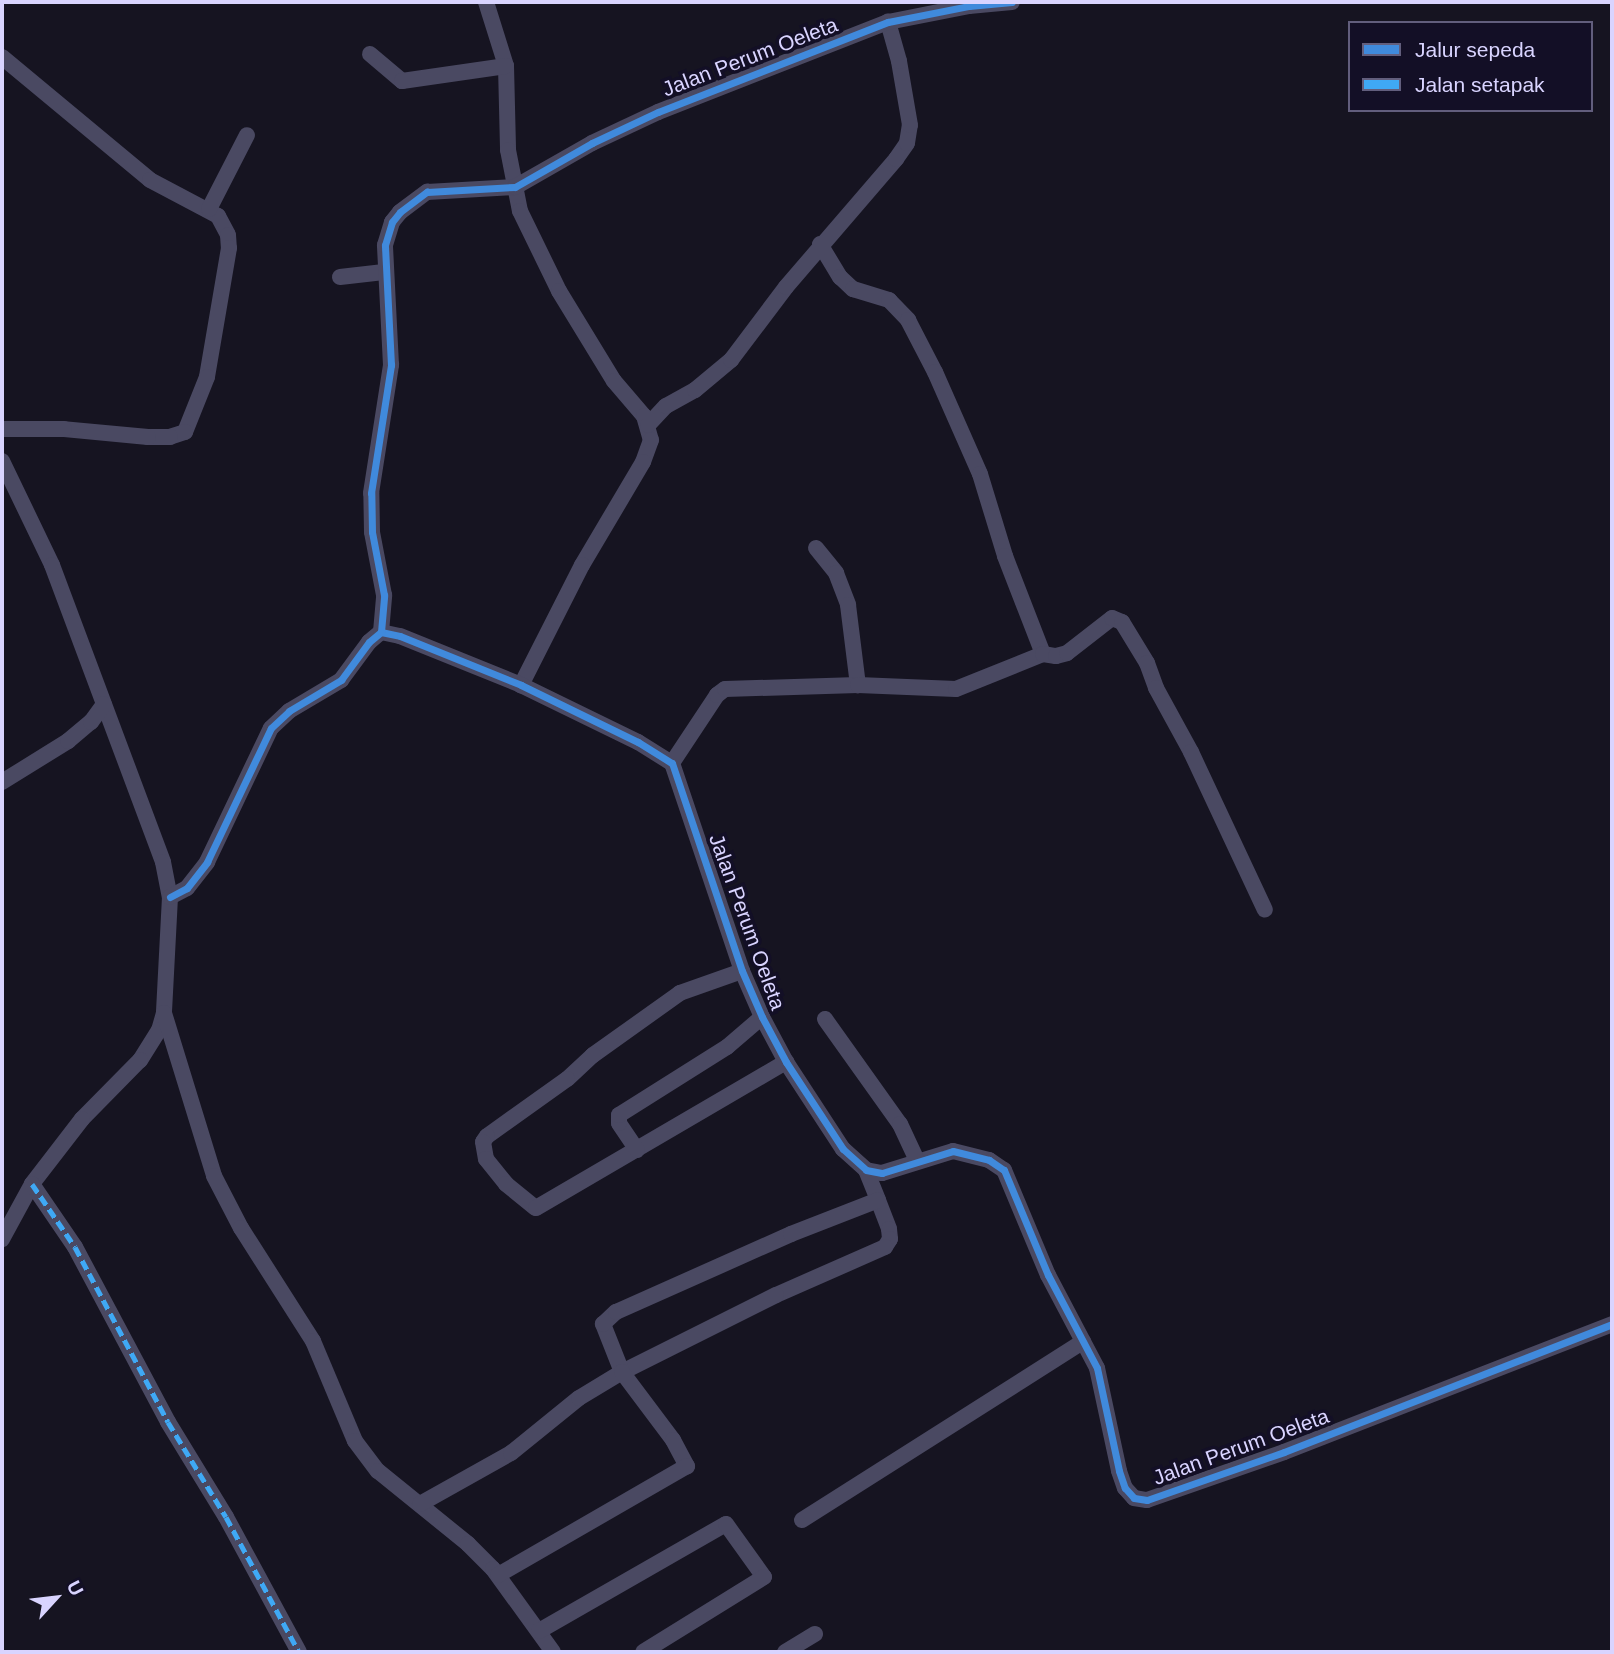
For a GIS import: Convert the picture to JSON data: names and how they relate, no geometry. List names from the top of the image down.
{
  "streets": {
    "street": ["Jalan Perum Oeleta"]
  },
  "legend": ["Jalur sepeda", "Jalan setapak"],
  "north": "top right"
}
